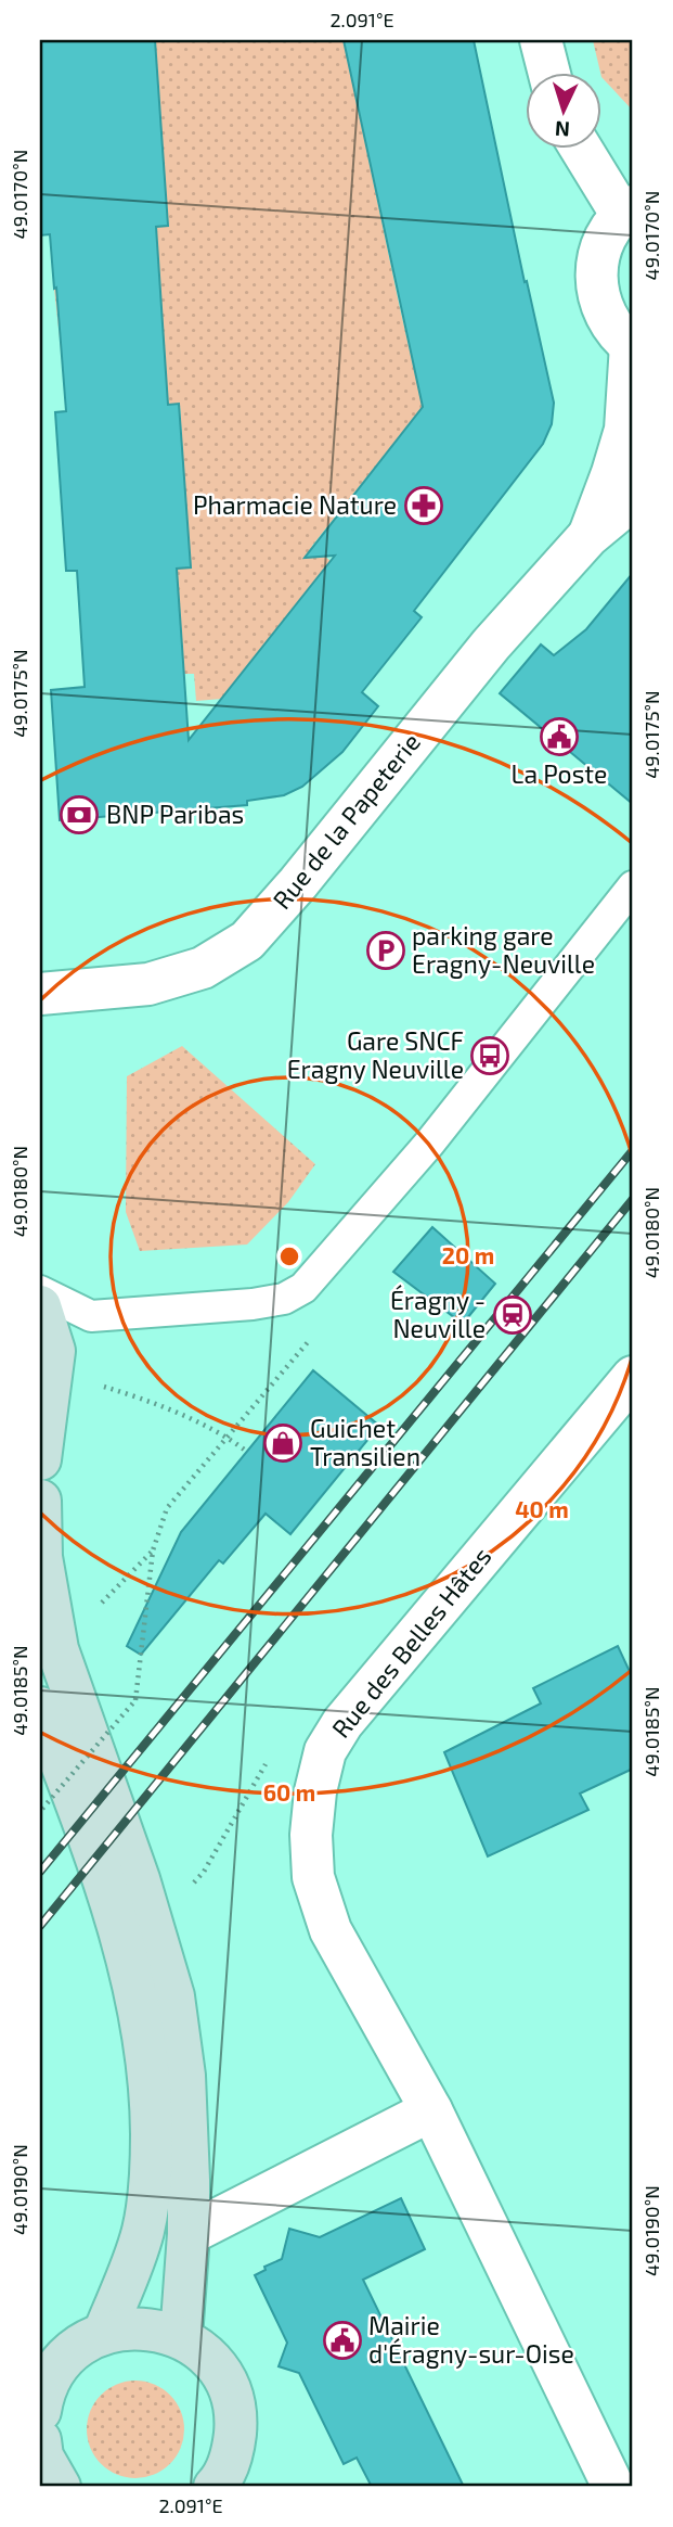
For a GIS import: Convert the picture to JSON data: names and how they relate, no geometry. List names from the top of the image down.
{
  "streets": {
    "street": ["Rue de la Papeterie", "Rue des Belles Hâtes"]
  },
  "places": {
    "pharmacy": ["Pharmacie Nature"],
    "public building": ["La Poste", "Mairie d'Éragny-sur-Oise"],
    "bank": ["BNP Paribas"],
    "parking": ["parking gare Eragny-Neuville"],
    "bus stop": ["Gare SNCF Eragny Neuville"],
    "station": ["Éragny - Neuville"],
    "shop": ["Guichet Transilien"]
  },
  "north": "bottom",
  "coordinates": [
    "2.091°E",
    "49.0170°N",
    "49.0175°N",
    "49.0180°N",
    "49.0185°N",
    "49.0190°N"
  ],
  "rings": ["20 m", "40 m", "60 m"]
}
